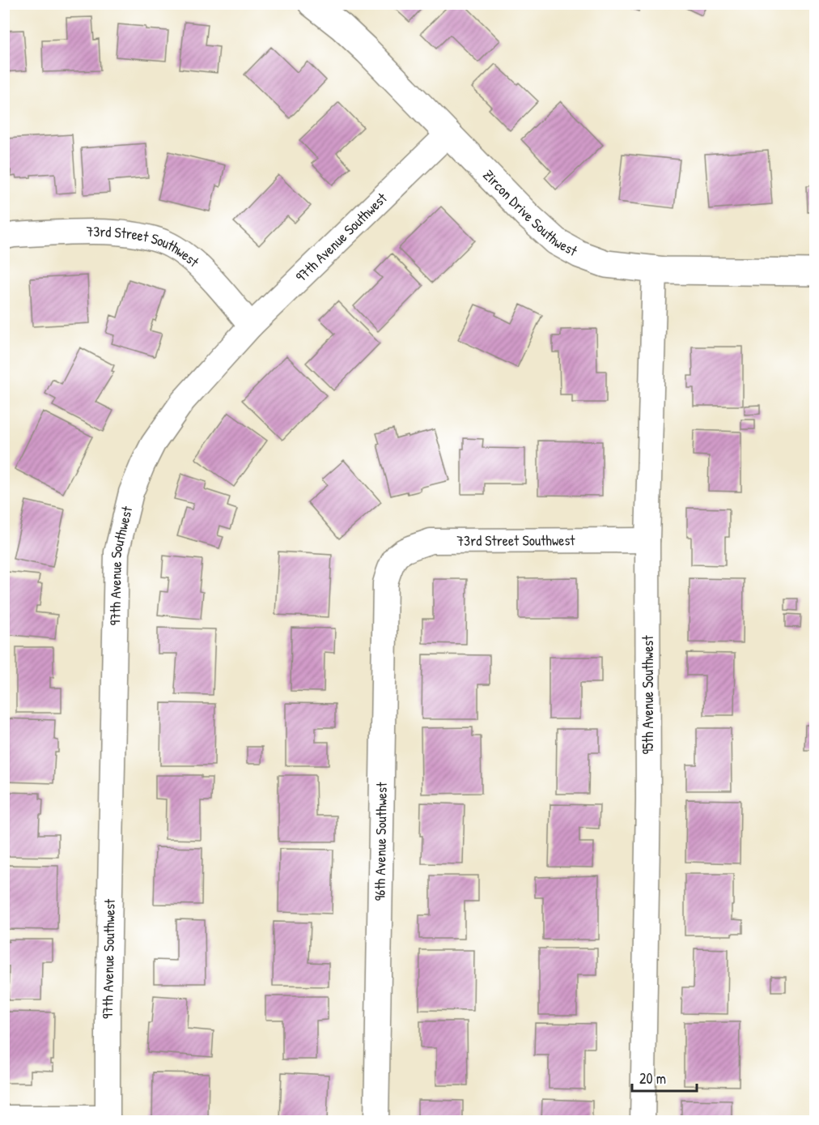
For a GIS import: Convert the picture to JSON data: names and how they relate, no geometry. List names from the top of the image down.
{
  "streets": {
    "street": [
      "Zircon Drive Southwest",
      "97th Avenue Southwest",
      "73rd Street Southwest",
      "95th Avenue Southwest",
      "96th Avenue Southwest"
    ]
  },
  "crossings": [
    ["Zircon Drive Southwest", "97th Avenue Southwest"],
    ["Zircon Drive Southwest", "95th Avenue Southwest"],
    ["97th Avenue Southwest", "73rd Street Southwest"],
    ["73rd Street Southwest", "95th Avenue Southwest"],
    ["73rd Street Southwest", "96th Avenue Southwest"]
  ],
  "scale_bar": "20 m"
}
